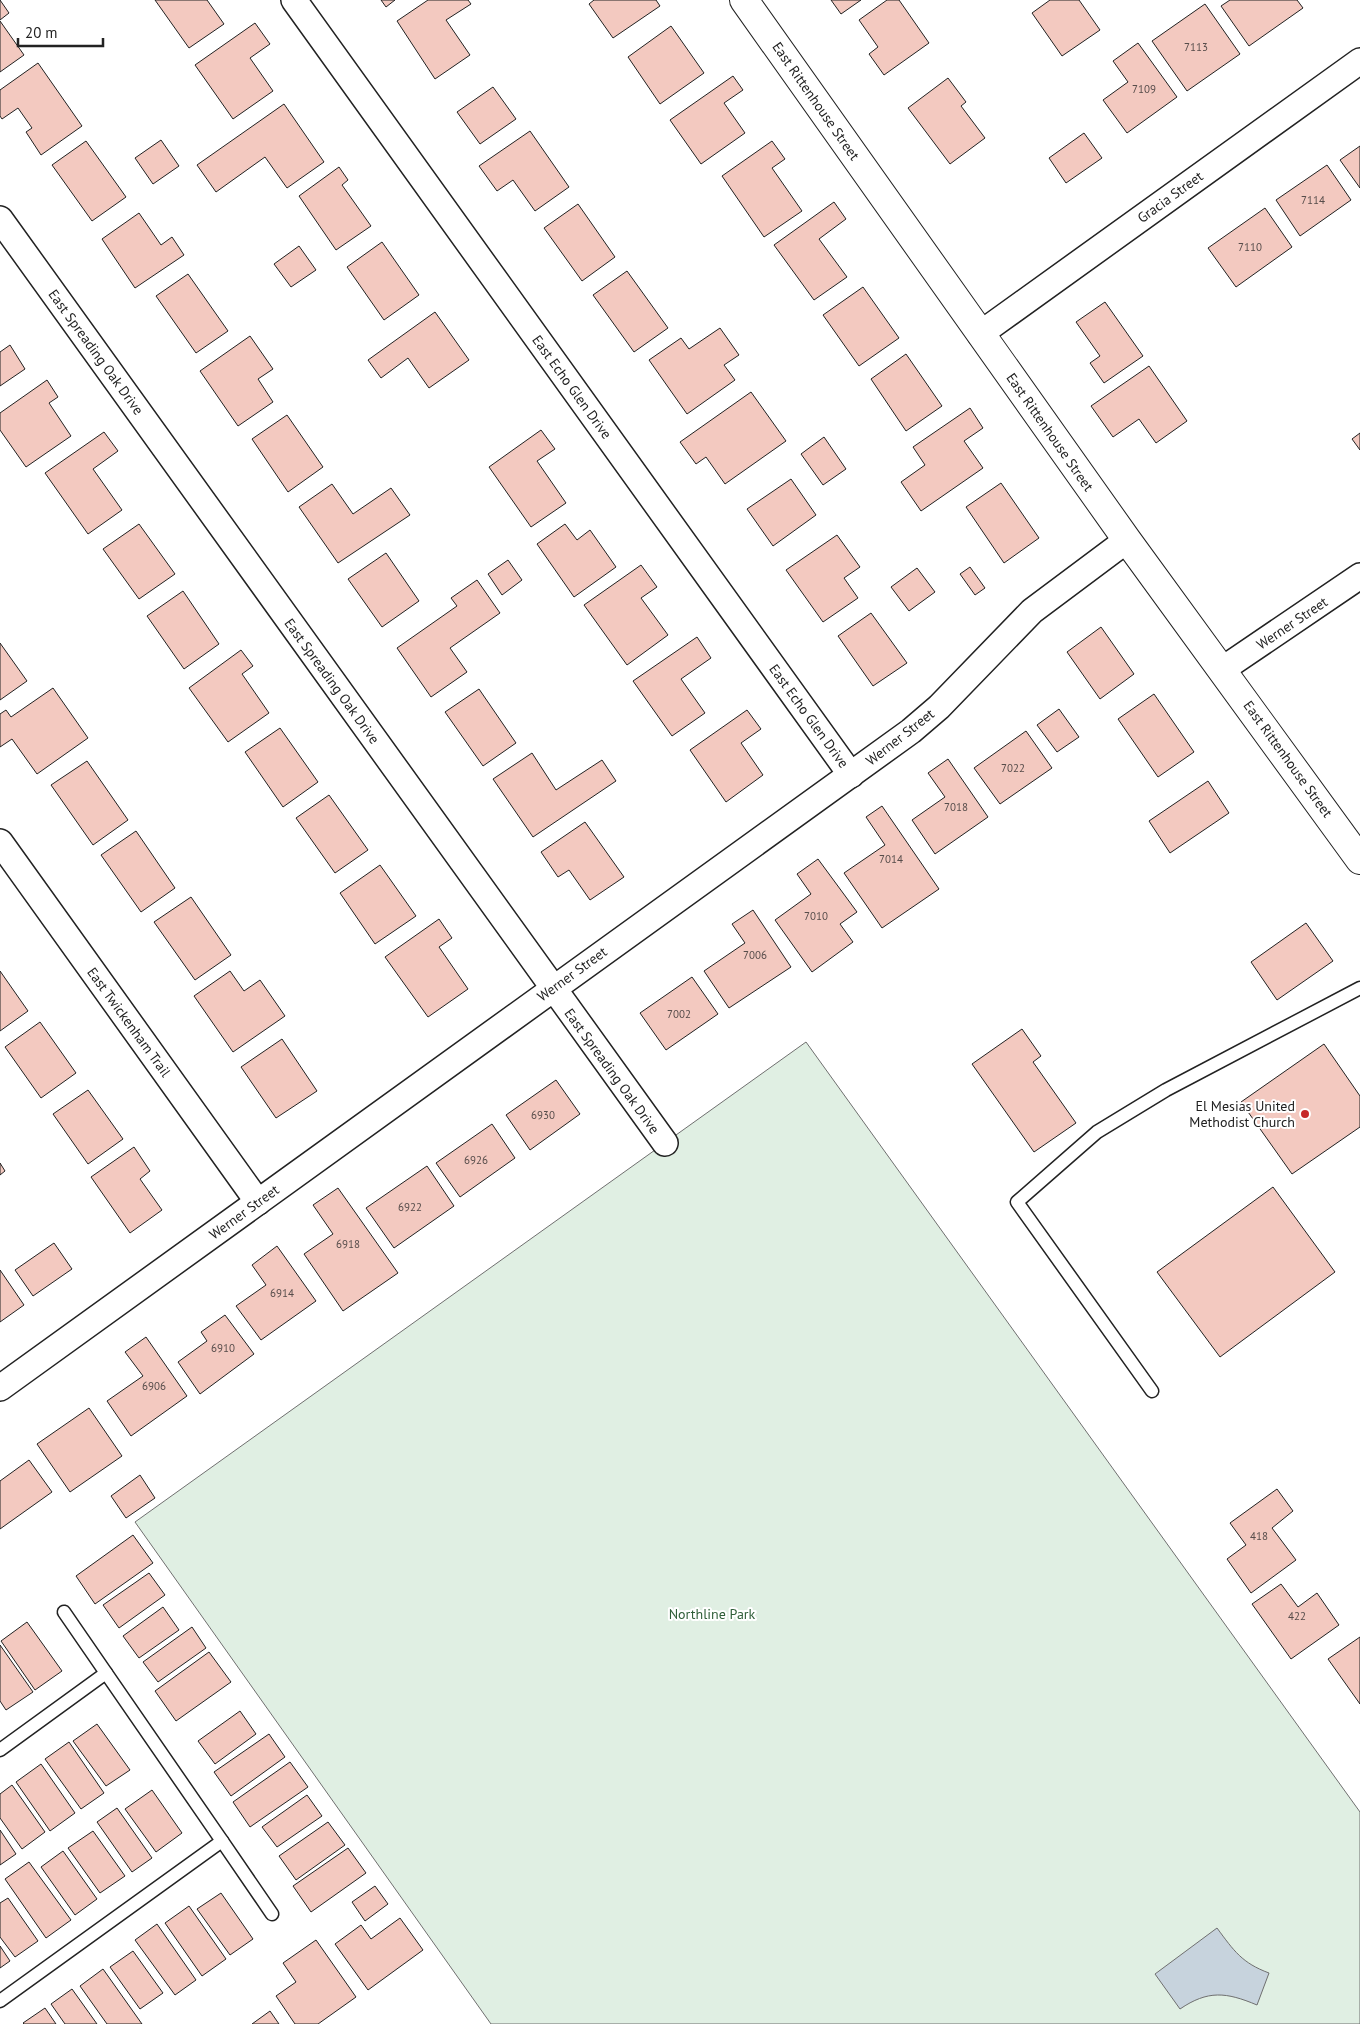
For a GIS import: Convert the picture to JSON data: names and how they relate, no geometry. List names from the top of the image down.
{
  "streets": {
    "street": [
      "East Rittenhouse Street",
      "Gracia Street",
      "East Spreading Oak Drive",
      "East Echo Glen Drive",
      "Werner Street",
      "East Twickenham Trail"
    ]
  },
  "crossings": [
    ["East Rittenhouse Street", "Gracia Street"],
    ["East Rittenhouse Street", "Werner Street"],
    ["East Spreading Oak Drive", "Werner Street"],
    ["East Echo Glen Drive", "Werner Street"],
    ["Werner Street", "East Twickenham Trail"]
  ],
  "parks": ["Northline Park"],
  "places": ["El Mesias United Methodist Church"],
  "house_numbers": [
    "7113",
    "7109",
    "7114",
    "7110",
    "7022",
    "7018",
    "7014",
    "7010",
    "7006",
    "7002",
    "6930",
    "6926",
    "6922",
    "6918",
    "6914",
    "6910",
    "6906",
    "418",
    "422"
  ],
  "scale_bar": "20 m"
}
